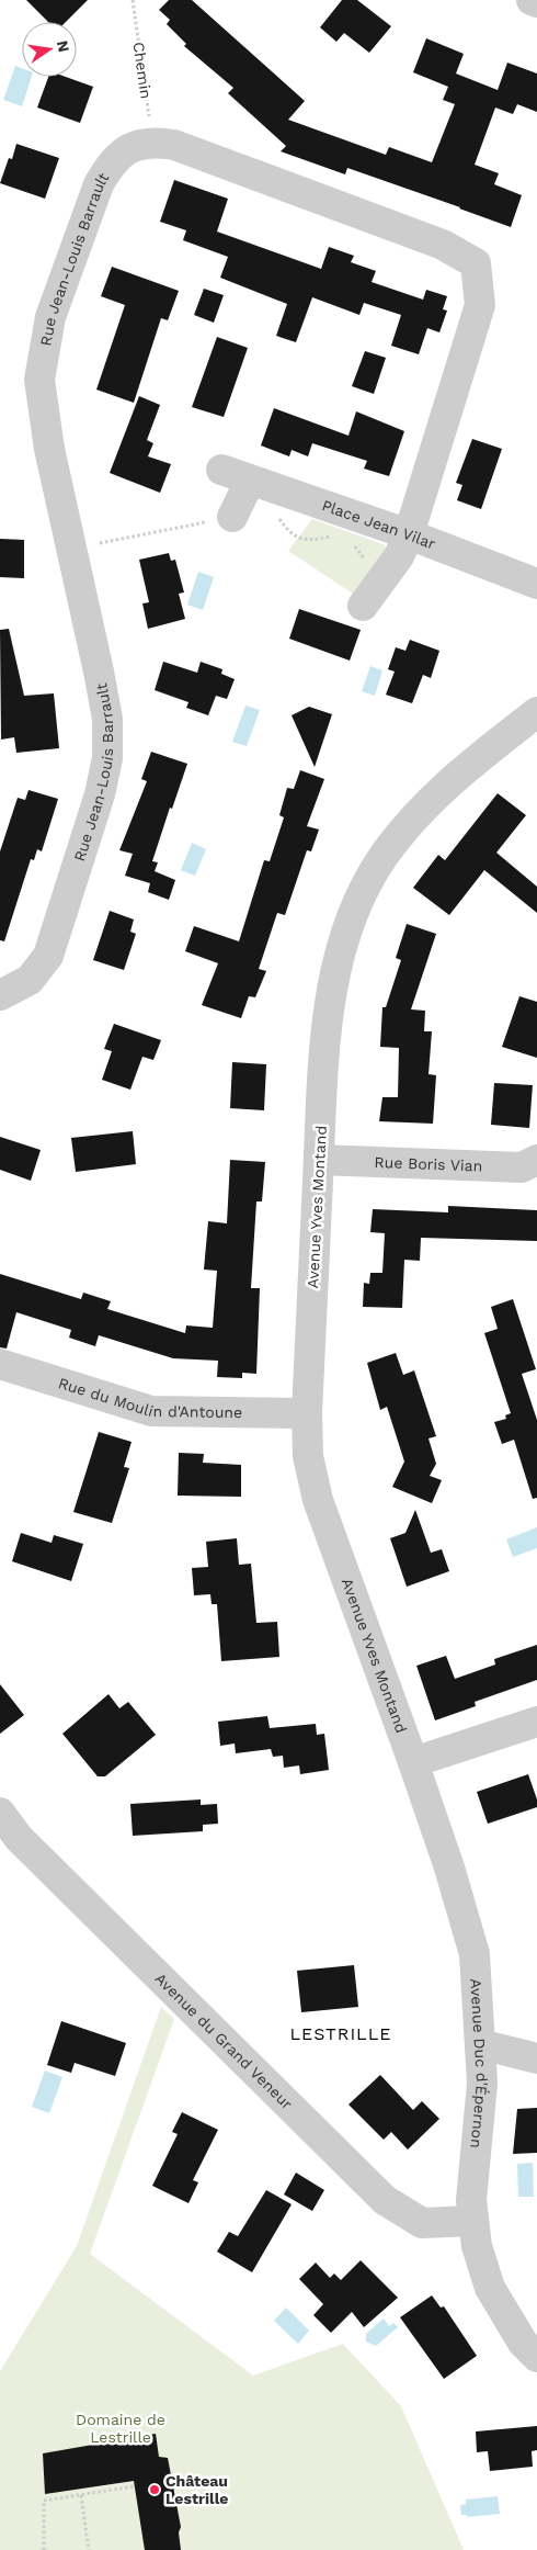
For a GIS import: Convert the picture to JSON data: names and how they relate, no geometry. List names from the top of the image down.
{
  "streets": {
    "street": [
      "Rue Jean-Louis Barrault",
      "Place Jean Vilar",
      "Rue Boris Vian",
      "Avenue Yves Montand",
      "Rue du Moulin d'Antoune",
      "Avenue du Grand Veneur",
      "Avenue Duc d'Épernon"
    ],
    "path": ["Chemin"]
  },
  "crossings": [
    ["Chemin", "Rue Jean-Louis Barrault"],
    ["Rue Jean-Louis Barrault", "Place Jean Vilar"],
    ["Rue Boris Vian", "Avenue Yves Montand"],
    ["Avenue Yves Montand", "Rue du Moulin d'Antoune"],
    ["Avenue Yves Montand", "Avenue Duc d'Épernon"],
    ["Avenue du Grand Veneur", "Avenue Duc d'Épernon"]
  ],
  "districts": ["LESTRILLE"],
  "parks": ["Domaine de Lestrille"],
  "places": ["Château Lestrille"],
  "north": "right"
}
